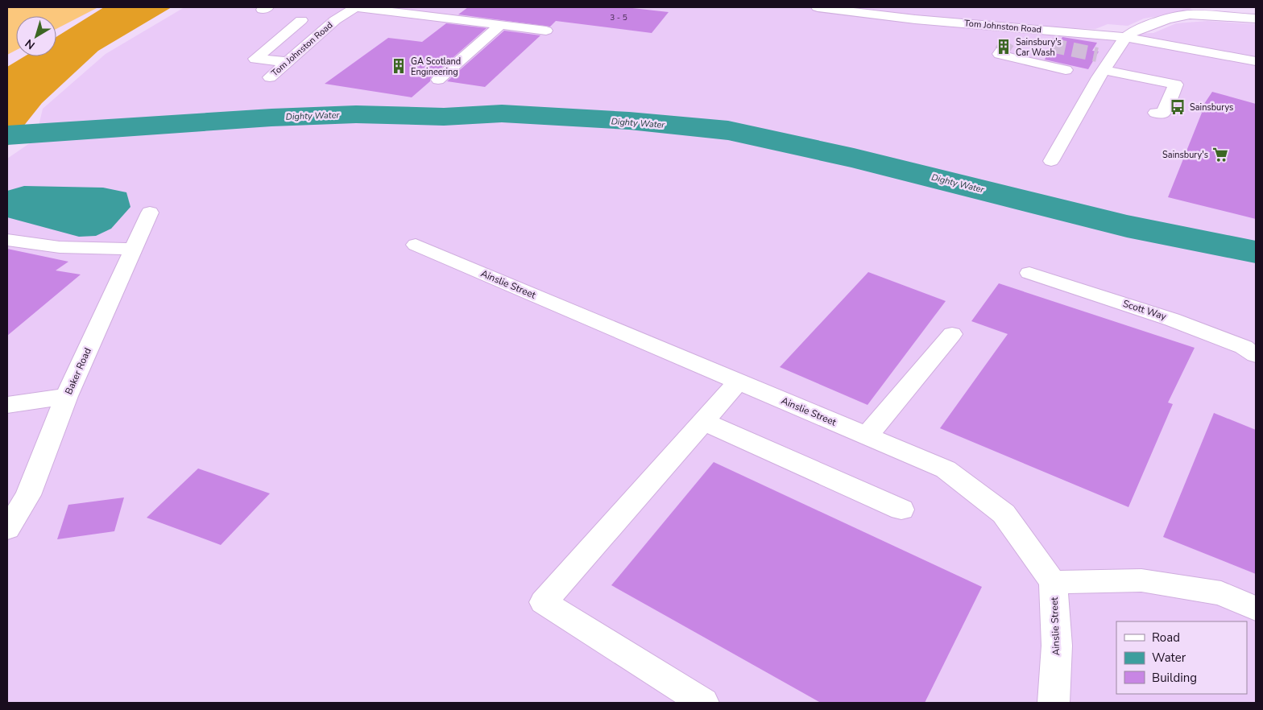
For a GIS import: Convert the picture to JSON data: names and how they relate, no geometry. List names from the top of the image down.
{
  "streets": {
    "street": [
      "Tom Johnston Road",
      "Ainslie Street",
      "Scott Way",
      "Baker Road"
    ]
  },
  "water": ["Dighty Water"],
  "places": {
    "building": ["Sainsbury's Car Wash", "GA Scotland Engineering"],
    "bus stop": ["Sainsburys"],
    "supermarket": ["Sainsbury's"]
  },
  "house_numbers": ["3 - 5"],
  "legend": ["Road", "Water", "Building"],
  "north": "bottom left"
}
